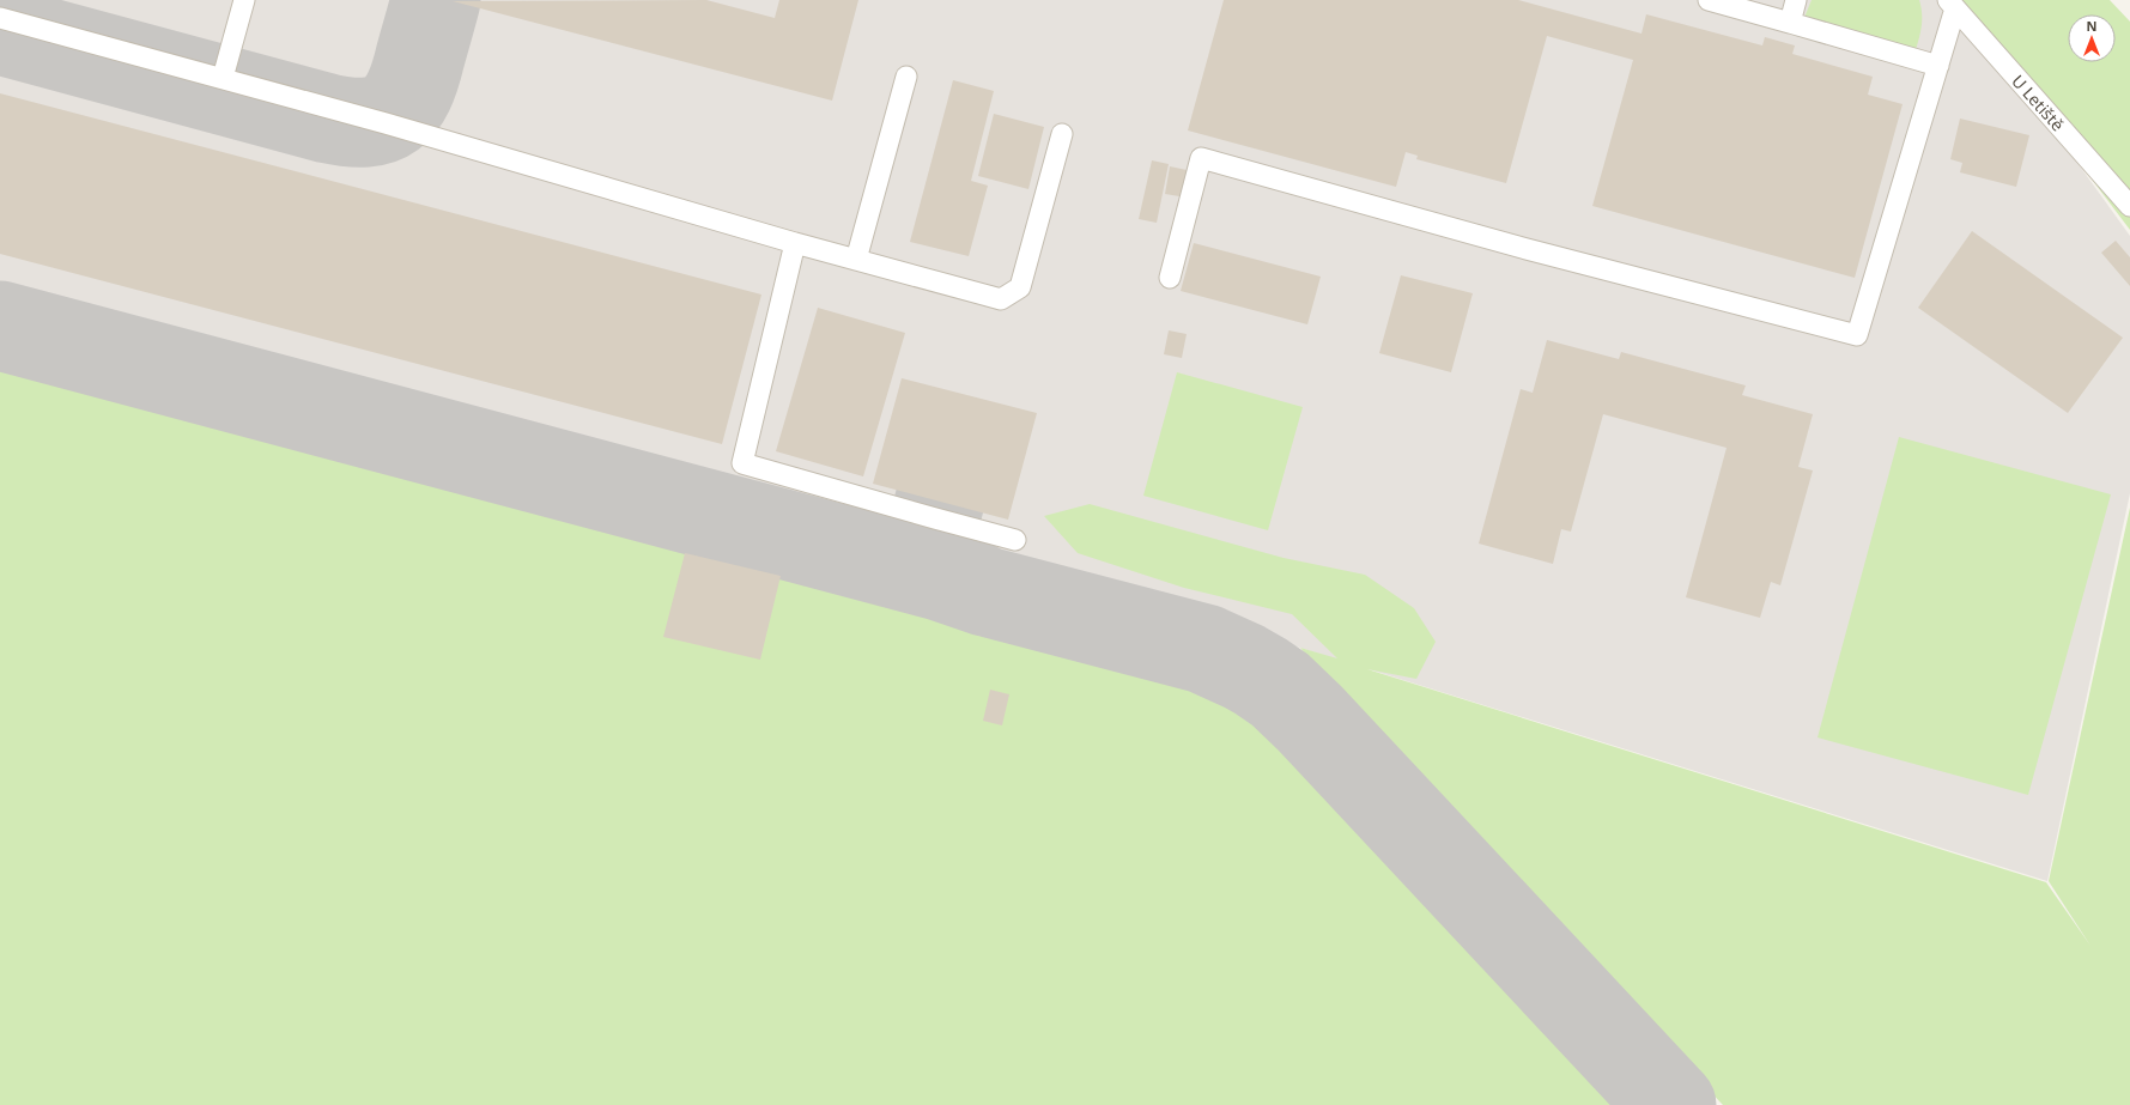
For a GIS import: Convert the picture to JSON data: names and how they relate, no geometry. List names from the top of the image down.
{
  "streets": {
    "lane": ["U Letiště"]
  },
  "north": "top"
}
